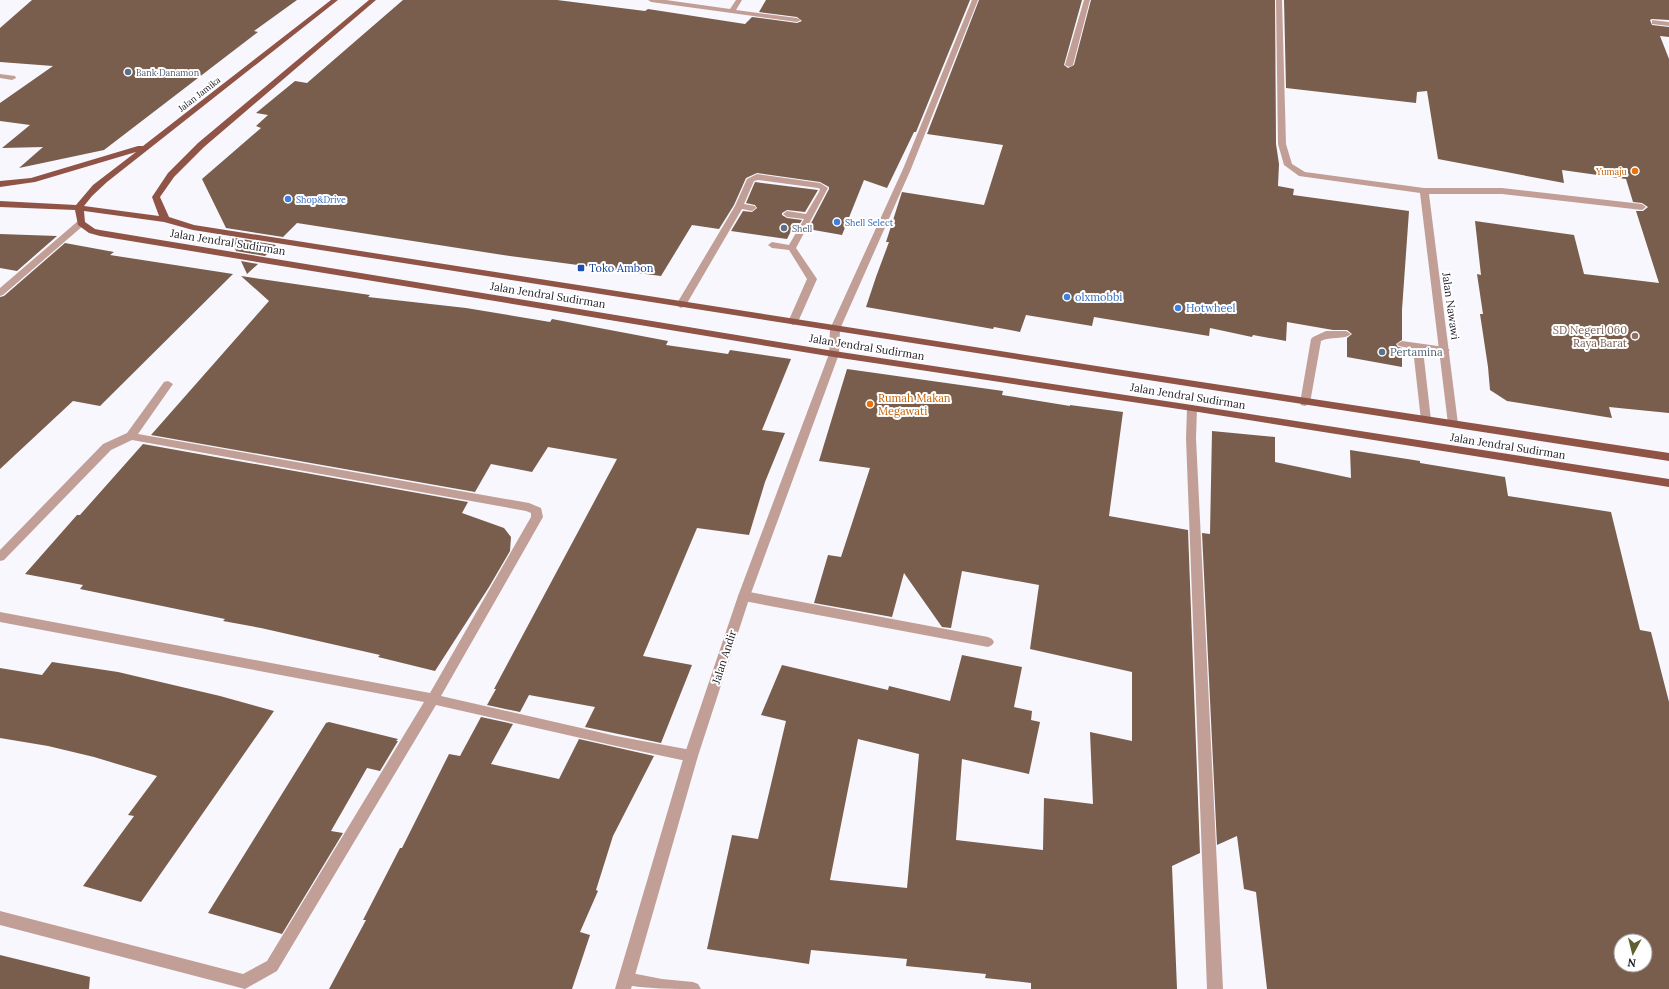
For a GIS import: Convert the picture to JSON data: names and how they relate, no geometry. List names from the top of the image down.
{
  "streets": {
    "main road": ["Jalan Jamika", "Jalan Jendral Sudirman"],
    "street": ["Jalan Nawawi", "Jalan Andir"]
  },
  "crossings": [
    ["Jalan Jamika", "Jalan Jendral Sudirman"],
    ["Jalan Jendral Sudirman", "Jalan Nawawi"],
    ["Jalan Jendral Sudirman", "Jalan Andir"]
  ],
  "places": {
    "other": [
      "Bank Danamon",
      "Yumaju",
      "Shop&Drive",
      "Shell Select",
      "Shell",
      "olxmobbi",
      "Hotwheel",
      "SD Negeri 060 Raya Barat",
      "Pertamina",
      "Rumah Makan Megawati"
    ],
    "transit": ["Toko Ambon"]
  },
  "north": "bottom"
}
